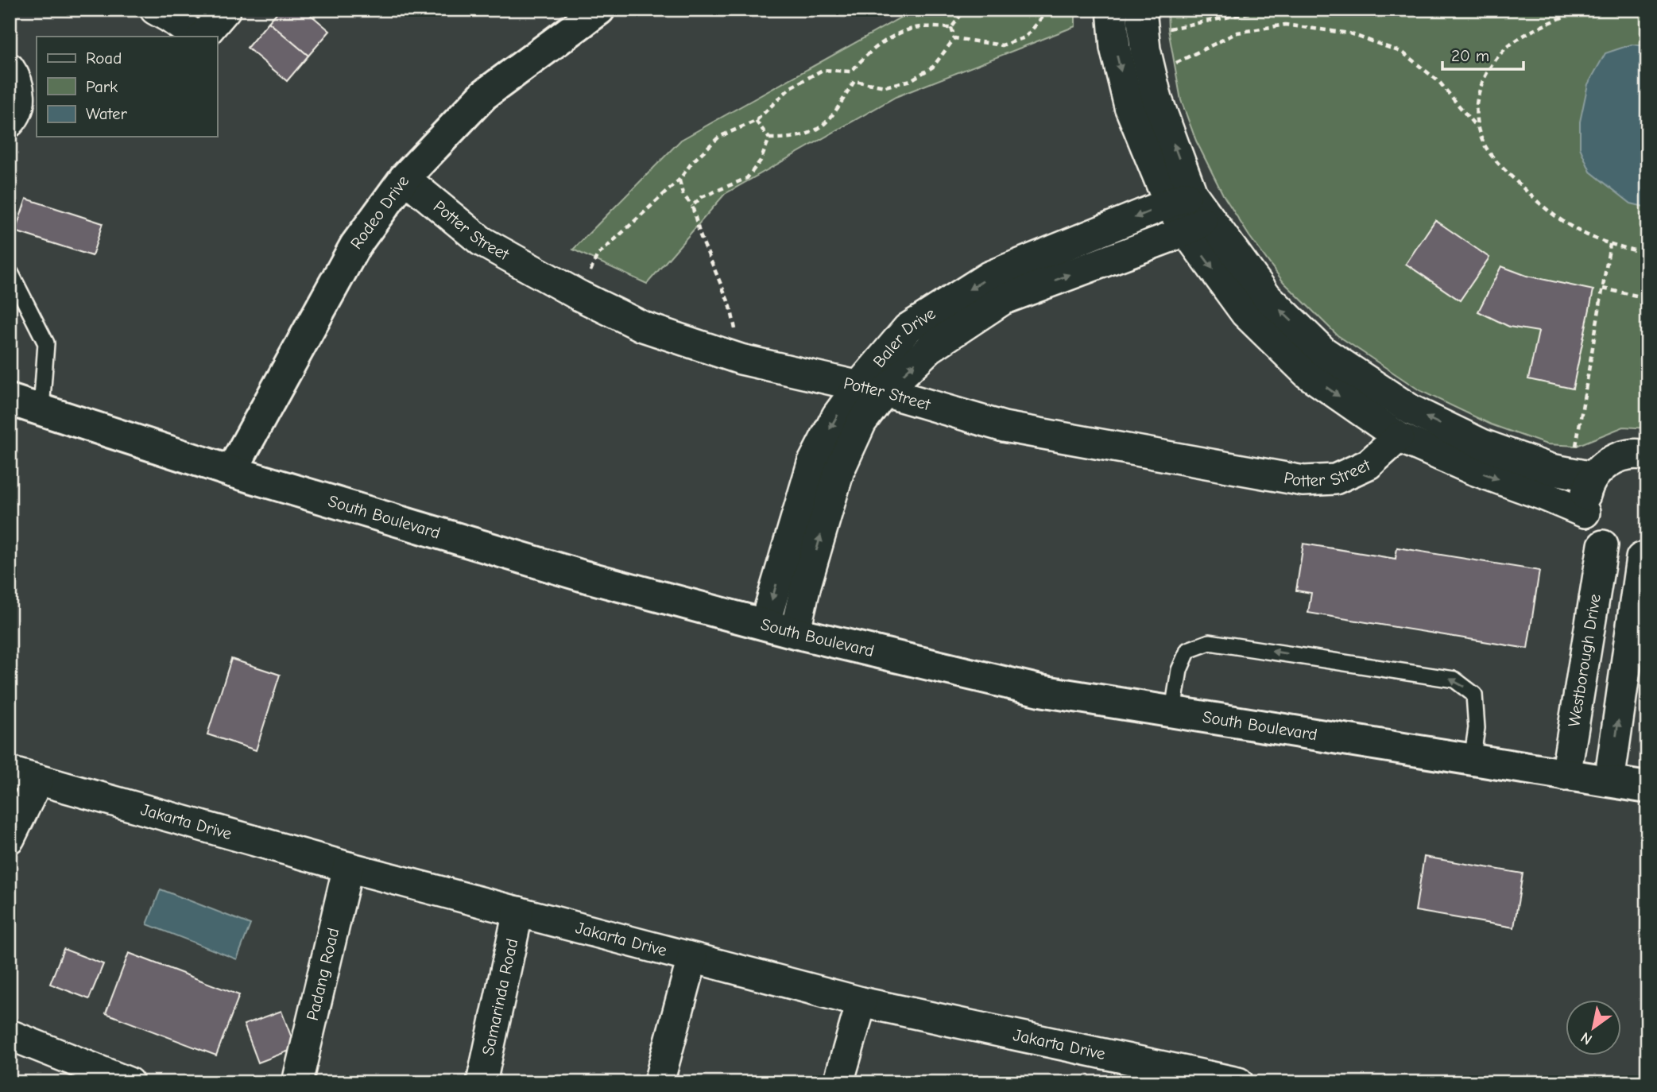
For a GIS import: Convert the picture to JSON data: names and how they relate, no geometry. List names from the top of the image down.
{
  "streets": {
    "main road": ["Rodeo Drive", "South Boulevard"],
    "street": [
      "Potter Street",
      "Baler Drive",
      "Westborough Drive",
      "Jakarta Drive",
      "Padang Road",
      "Samarinda Road"
    ]
  },
  "crossings": [
    ["Rodeo Drive", "Potter Street"],
    ["Rodeo Drive", "South Boulevard"],
    ["Potter Street", "Baler Drive"],
    ["Baler Drive", "South Boulevard"],
    ["South Boulevard", "Westborough Drive"],
    ["Jakarta Drive", "Padang Road"],
    ["Jakarta Drive", "Samarinda Road"]
  ],
  "legend": ["Road", "Park", "Water"],
  "scale_bar": "20 m",
  "north": "bottom left"
}
